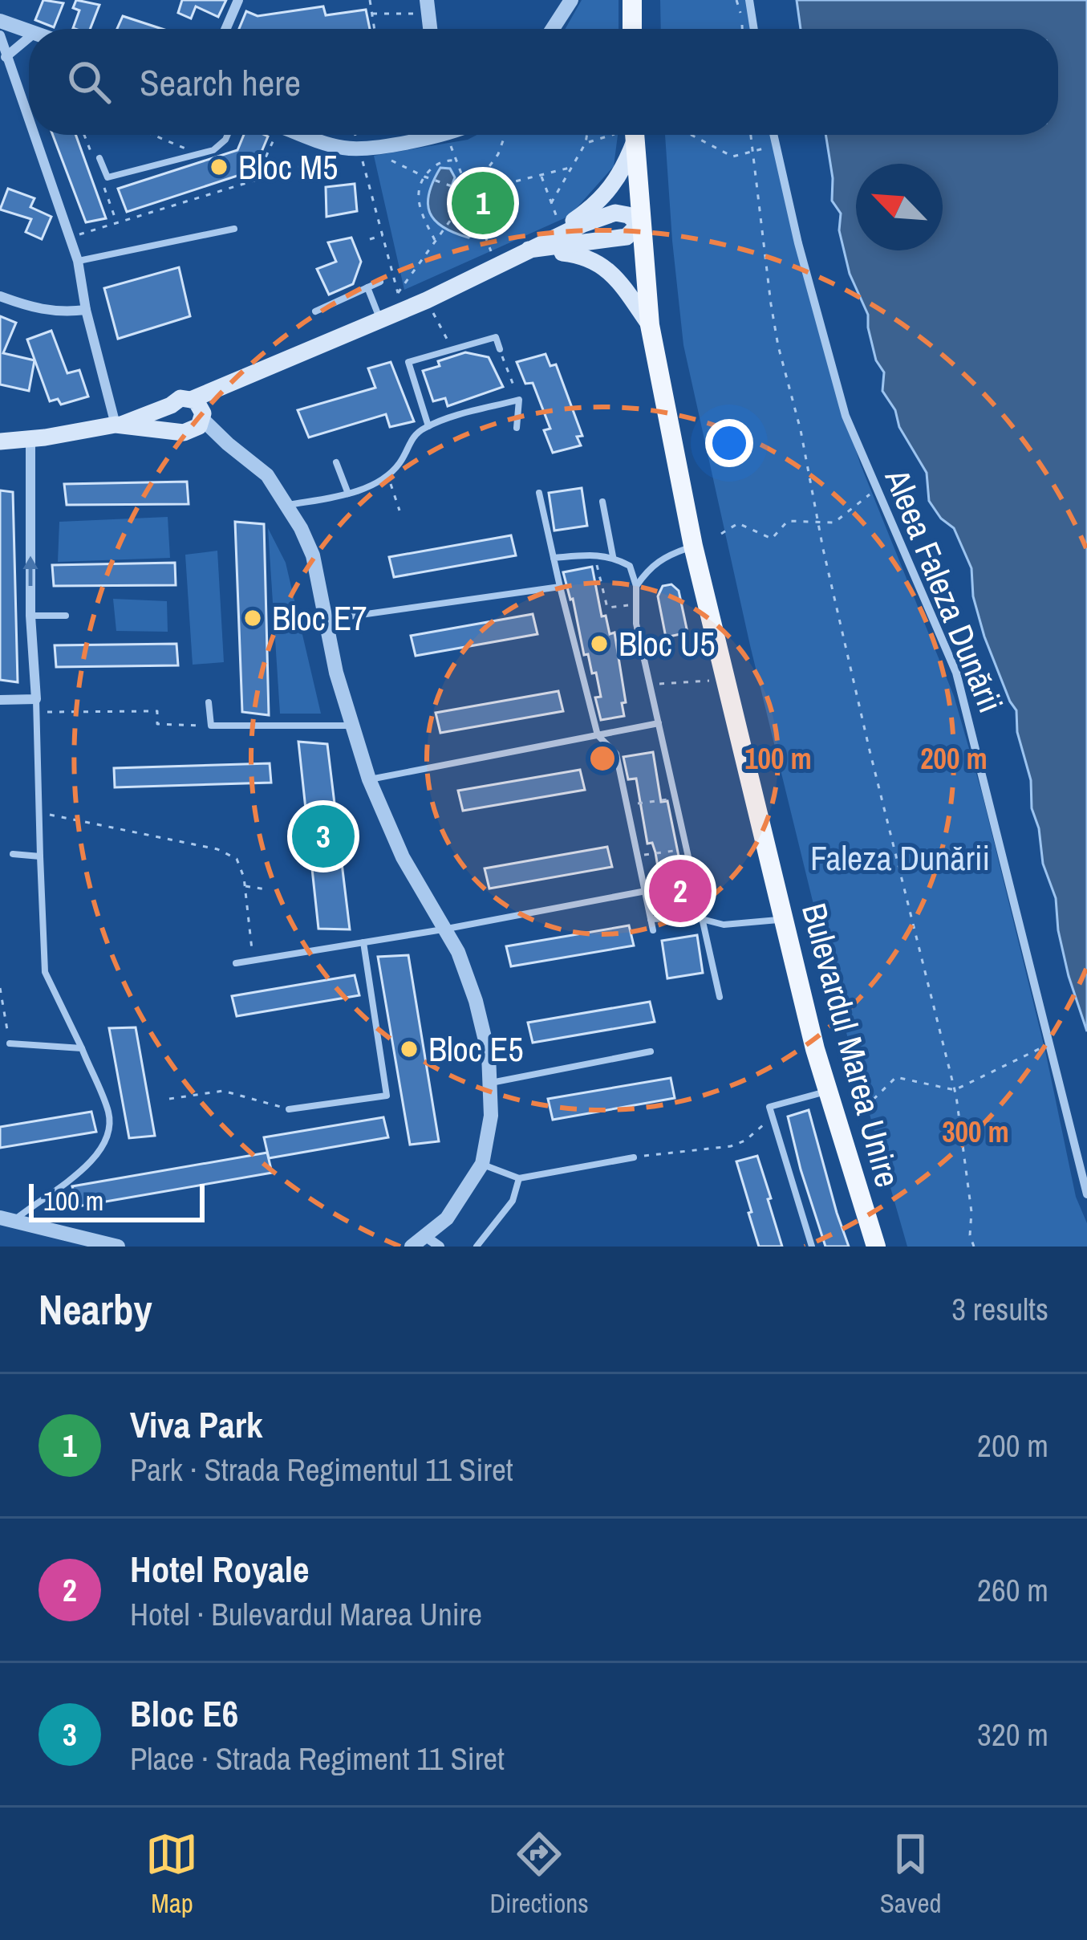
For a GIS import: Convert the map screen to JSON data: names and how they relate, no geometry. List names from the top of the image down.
{
  "streets": {
    "main road": ["Bulevardul Marea Unire"],
    "street": ["Aleea Faleza Dunării"]
  },
  "parks": ["Faleza Dunării"],
  "places": [
    "Bloc M5",
    "Bloc E7",
    "Bloc U5",
    "Bloc E5"
  ],
  "scale_bar": "100 m",
  "north": "top left",
  "page": {
    "search": "Search here",
    "pins": ["1", "3", "2"],
    "scale": "100 m",
    "heading": ["Nearby", "3 results"],
    "list": [
      {
        "mark": "1",
        "name": "Viva Park",
        "note": "Park · Strada Regimentul 11 Siret",
        "value": "200 m"
      },
      {
        "mark": "2",
        "name": "Hotel Royale",
        "note": "Hotel · Bulevardul Marea Unire",
        "value": "260 m"
      },
      {
        "mark": "3",
        "name": "Bloc E6",
        "note": "Place · Strada Regiment 11 Siret",
        "value": "320 m"
      }
    ],
    "nav": ["Map", "Directions", "Saved"]
  },
  "rings": ["100 m", "200 m", "300 m"]
}
